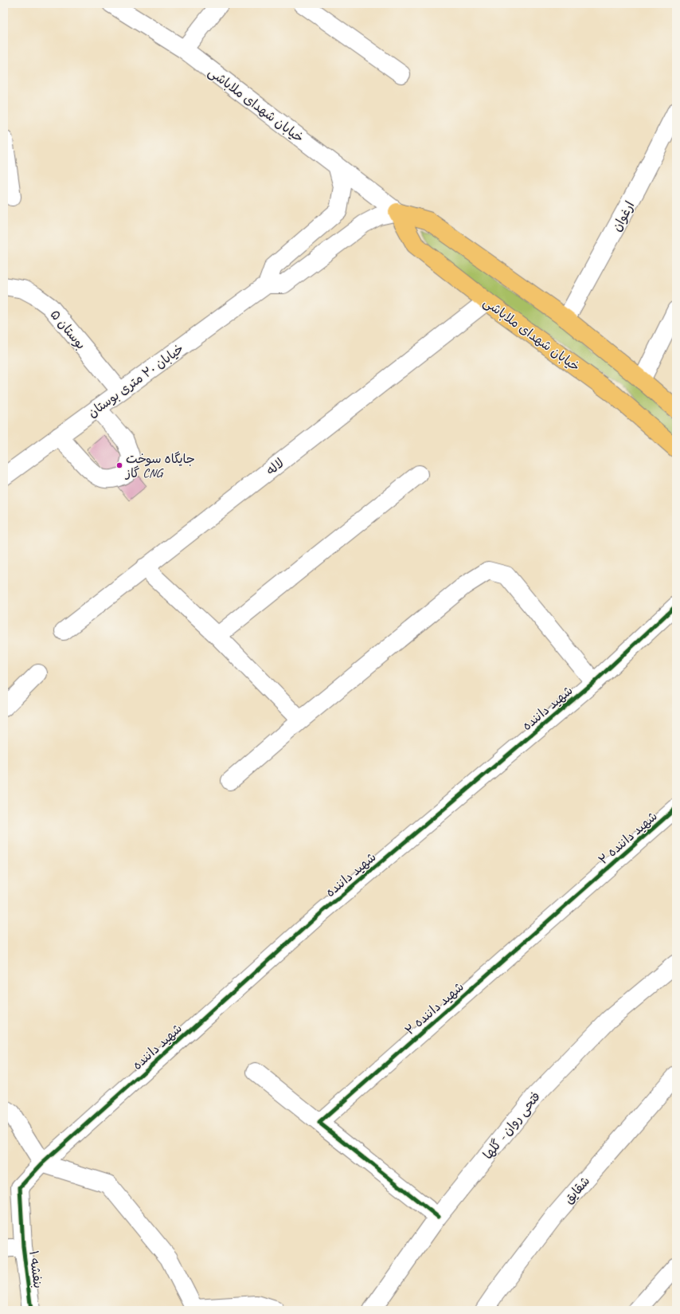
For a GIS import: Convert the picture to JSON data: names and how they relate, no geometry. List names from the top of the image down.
{
  "streets": {
    "main road": ["خیابان شهدای ملاباشی"],
    "street": [
      "ارغوان",
      "بوستان ۵",
      "خیابان ۲۰ متری بوستان",
      "لاله",
      "شهید داننده",
      "شهید داننده ۲",
      "فتحی روان - گلها",
      "شقایق",
      "بنفشه ۱"
    ]
  },
  "crossings": [
    ["خیابان شهدای ملاباشی", "ارغوان"],
    ["خیابان شهدای ملاباشی", "لاله"],
    ["بوستان ۵", "خیابان ۲۰ متری بوستان"],
    ["شهید داننده", "بنفشه ۱"]
  ],
  "places": ["جایگاه سوخت گاز CNG"]
}
